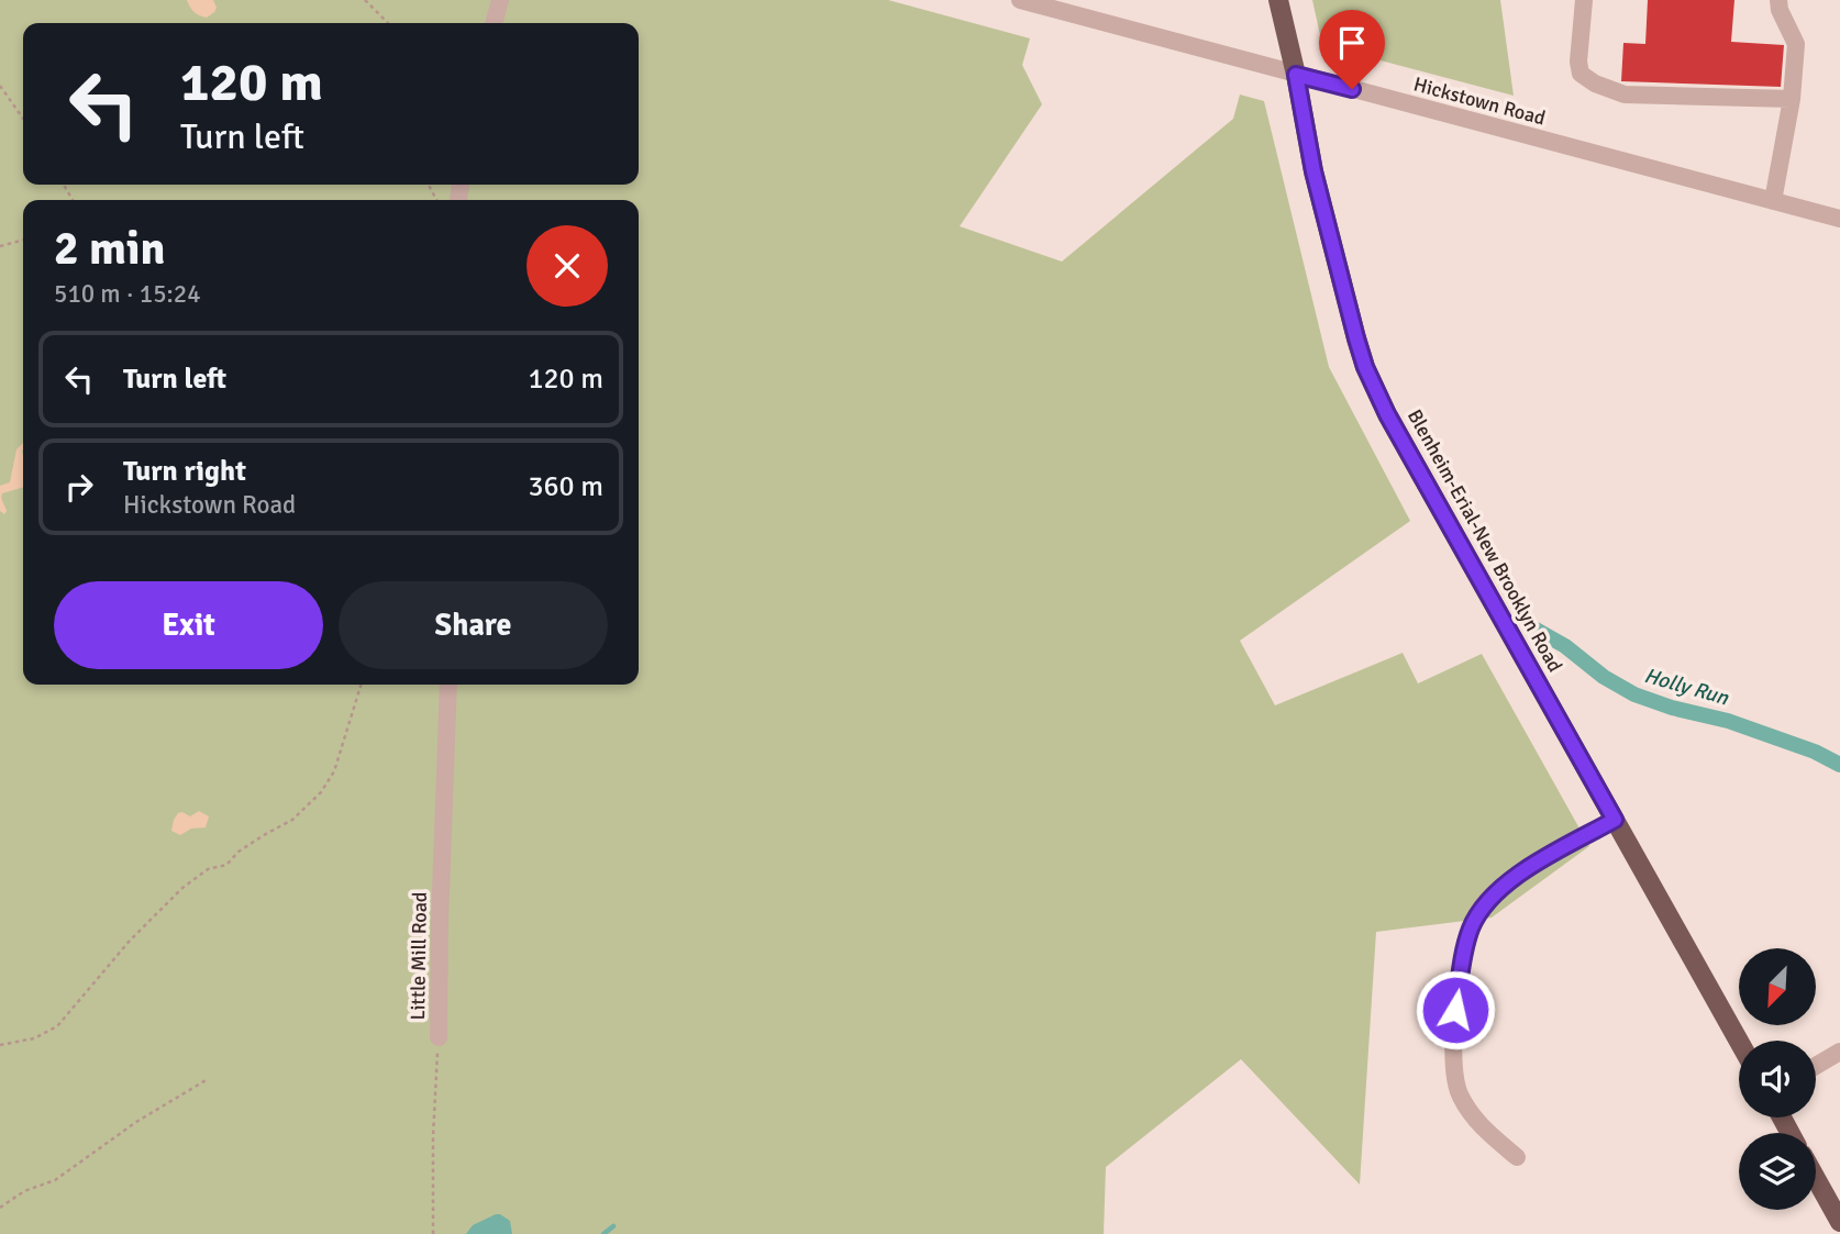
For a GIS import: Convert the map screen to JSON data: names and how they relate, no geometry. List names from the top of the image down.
{
  "streets": {
    "main road": ["Blenheim-Erial-New Brooklyn Road"],
    "street": ["Hickstown Road", "Little Mill Road"]
  },
  "crossings": [
    ["Hickstown Road", "Blenheim-Erial-New Brooklyn Road"]
  ],
  "water": ["Holly Run"],
  "north": "bottom left",
  "page": {
    "turn": ["120 m", "Turn left"],
    "heading": ["2 min", "510 m · 15:24"],
    "list": [
      {
        "name": "Turn left",
        "value": "120 m"
      },
      {
        "name": "Turn right",
        "note": "Hickstown Road",
        "value": "360 m"
      }
    ],
    "buttons": ["Exit", "Share"]
  }
}
